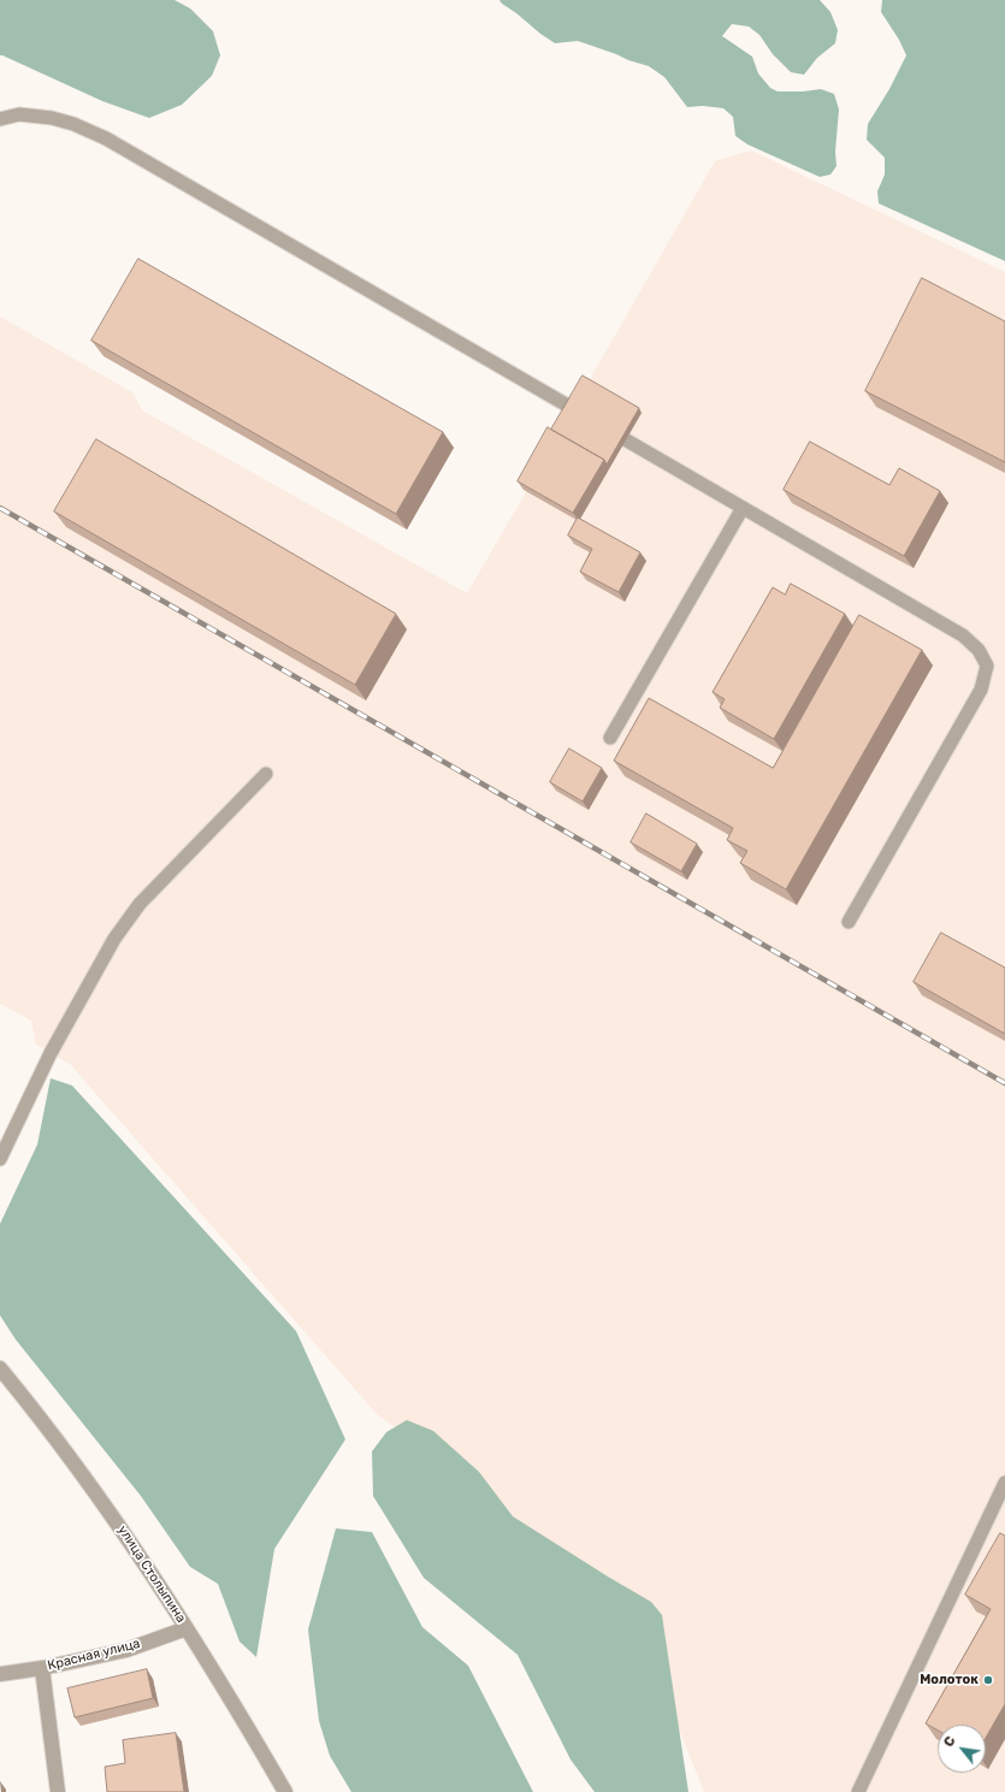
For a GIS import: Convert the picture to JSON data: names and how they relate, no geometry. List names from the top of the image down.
{
  "streets": {
    "street": ["улица Столыпина", "Красная улица"]
  },
  "crossings": [
    ["улица Столыпина", "Красная улица"]
  ],
  "places": ["Молоток"],
  "north": "top left"
}
